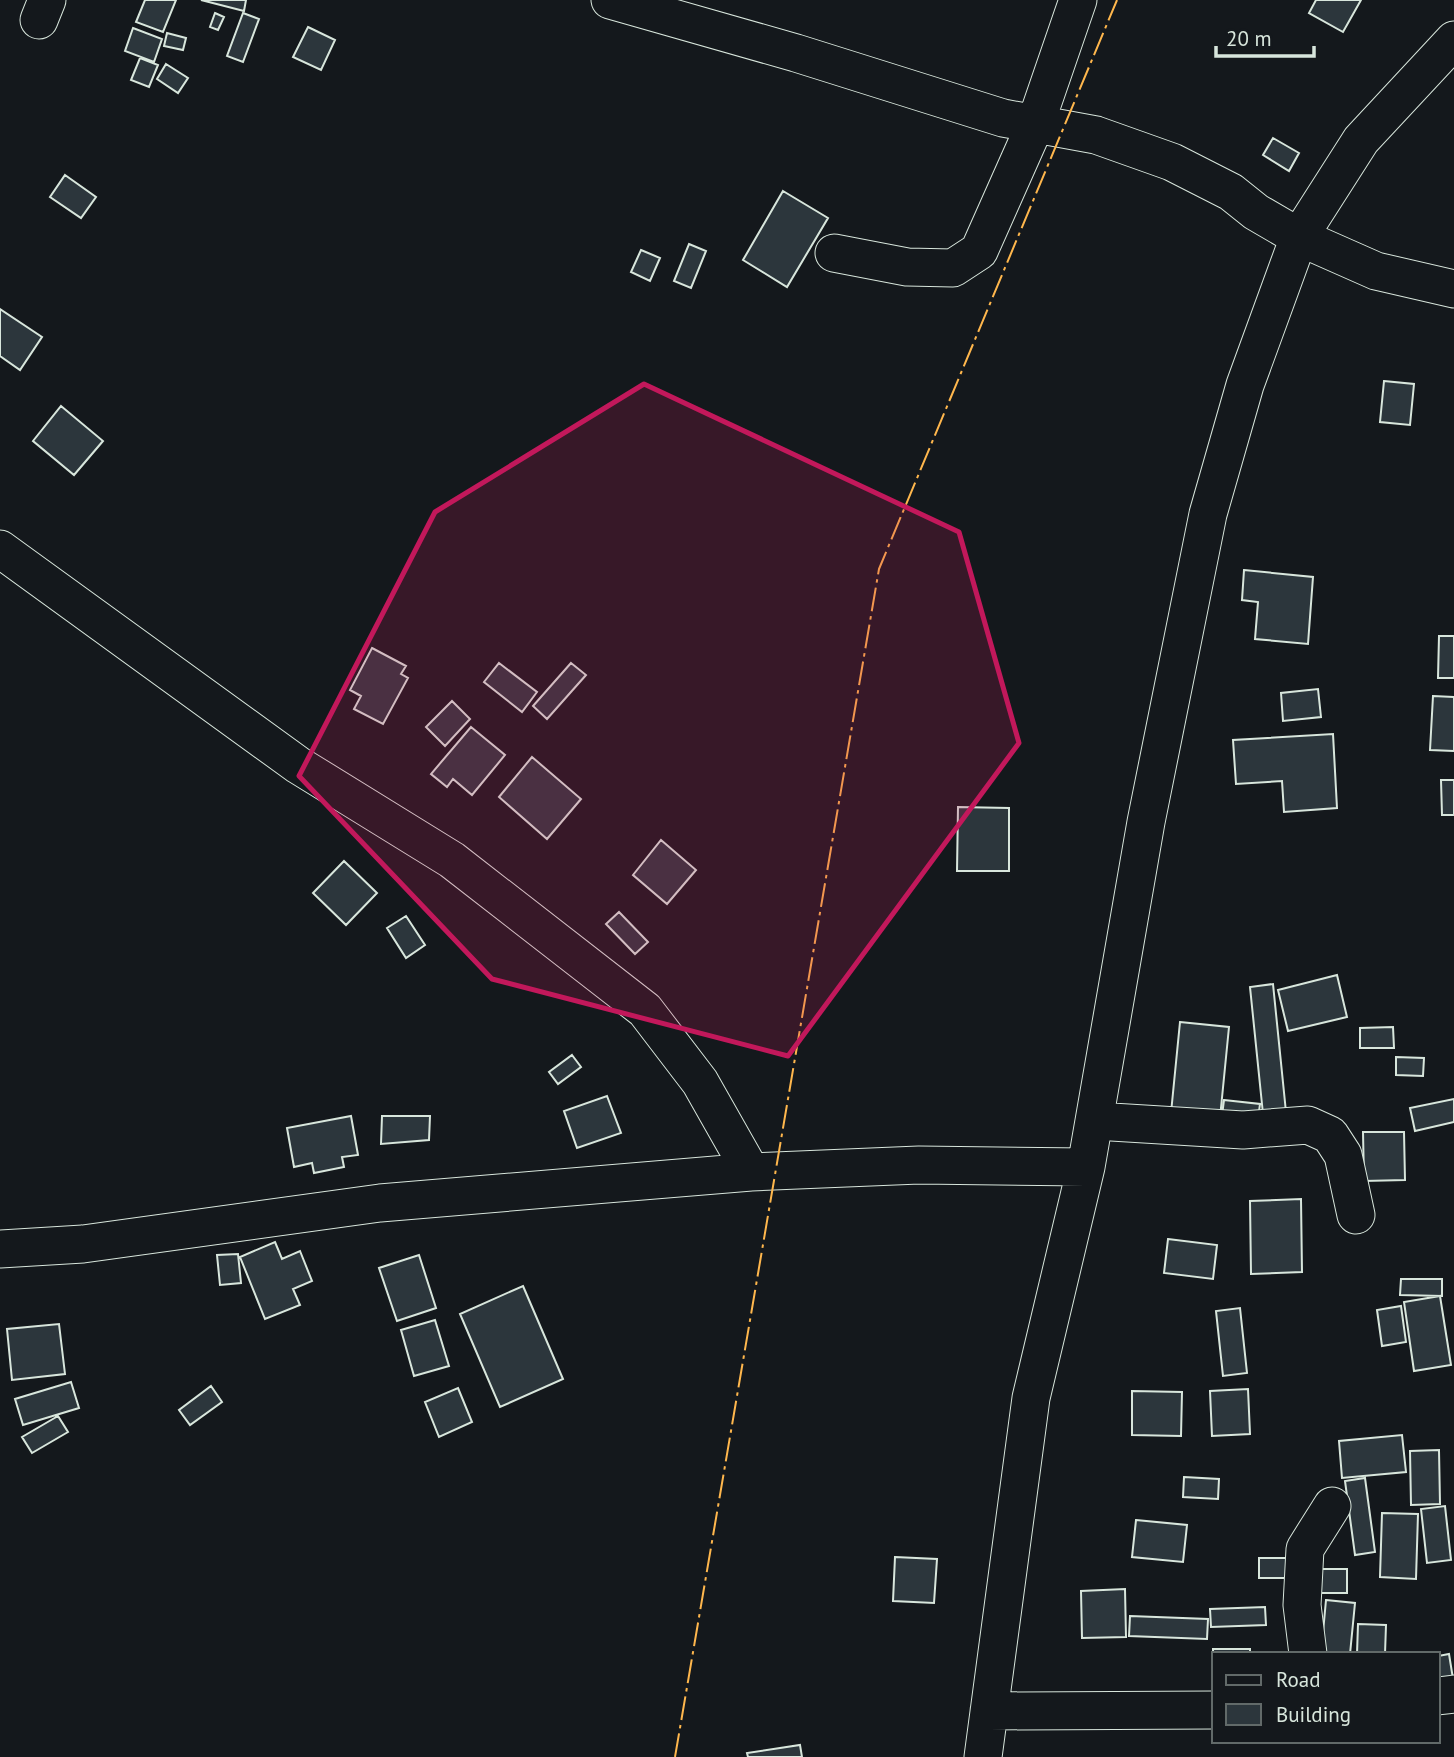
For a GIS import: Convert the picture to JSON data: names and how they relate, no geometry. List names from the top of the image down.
{
  "legend": ["Road", "Building"],
  "scale_bar": "20 m"
}
